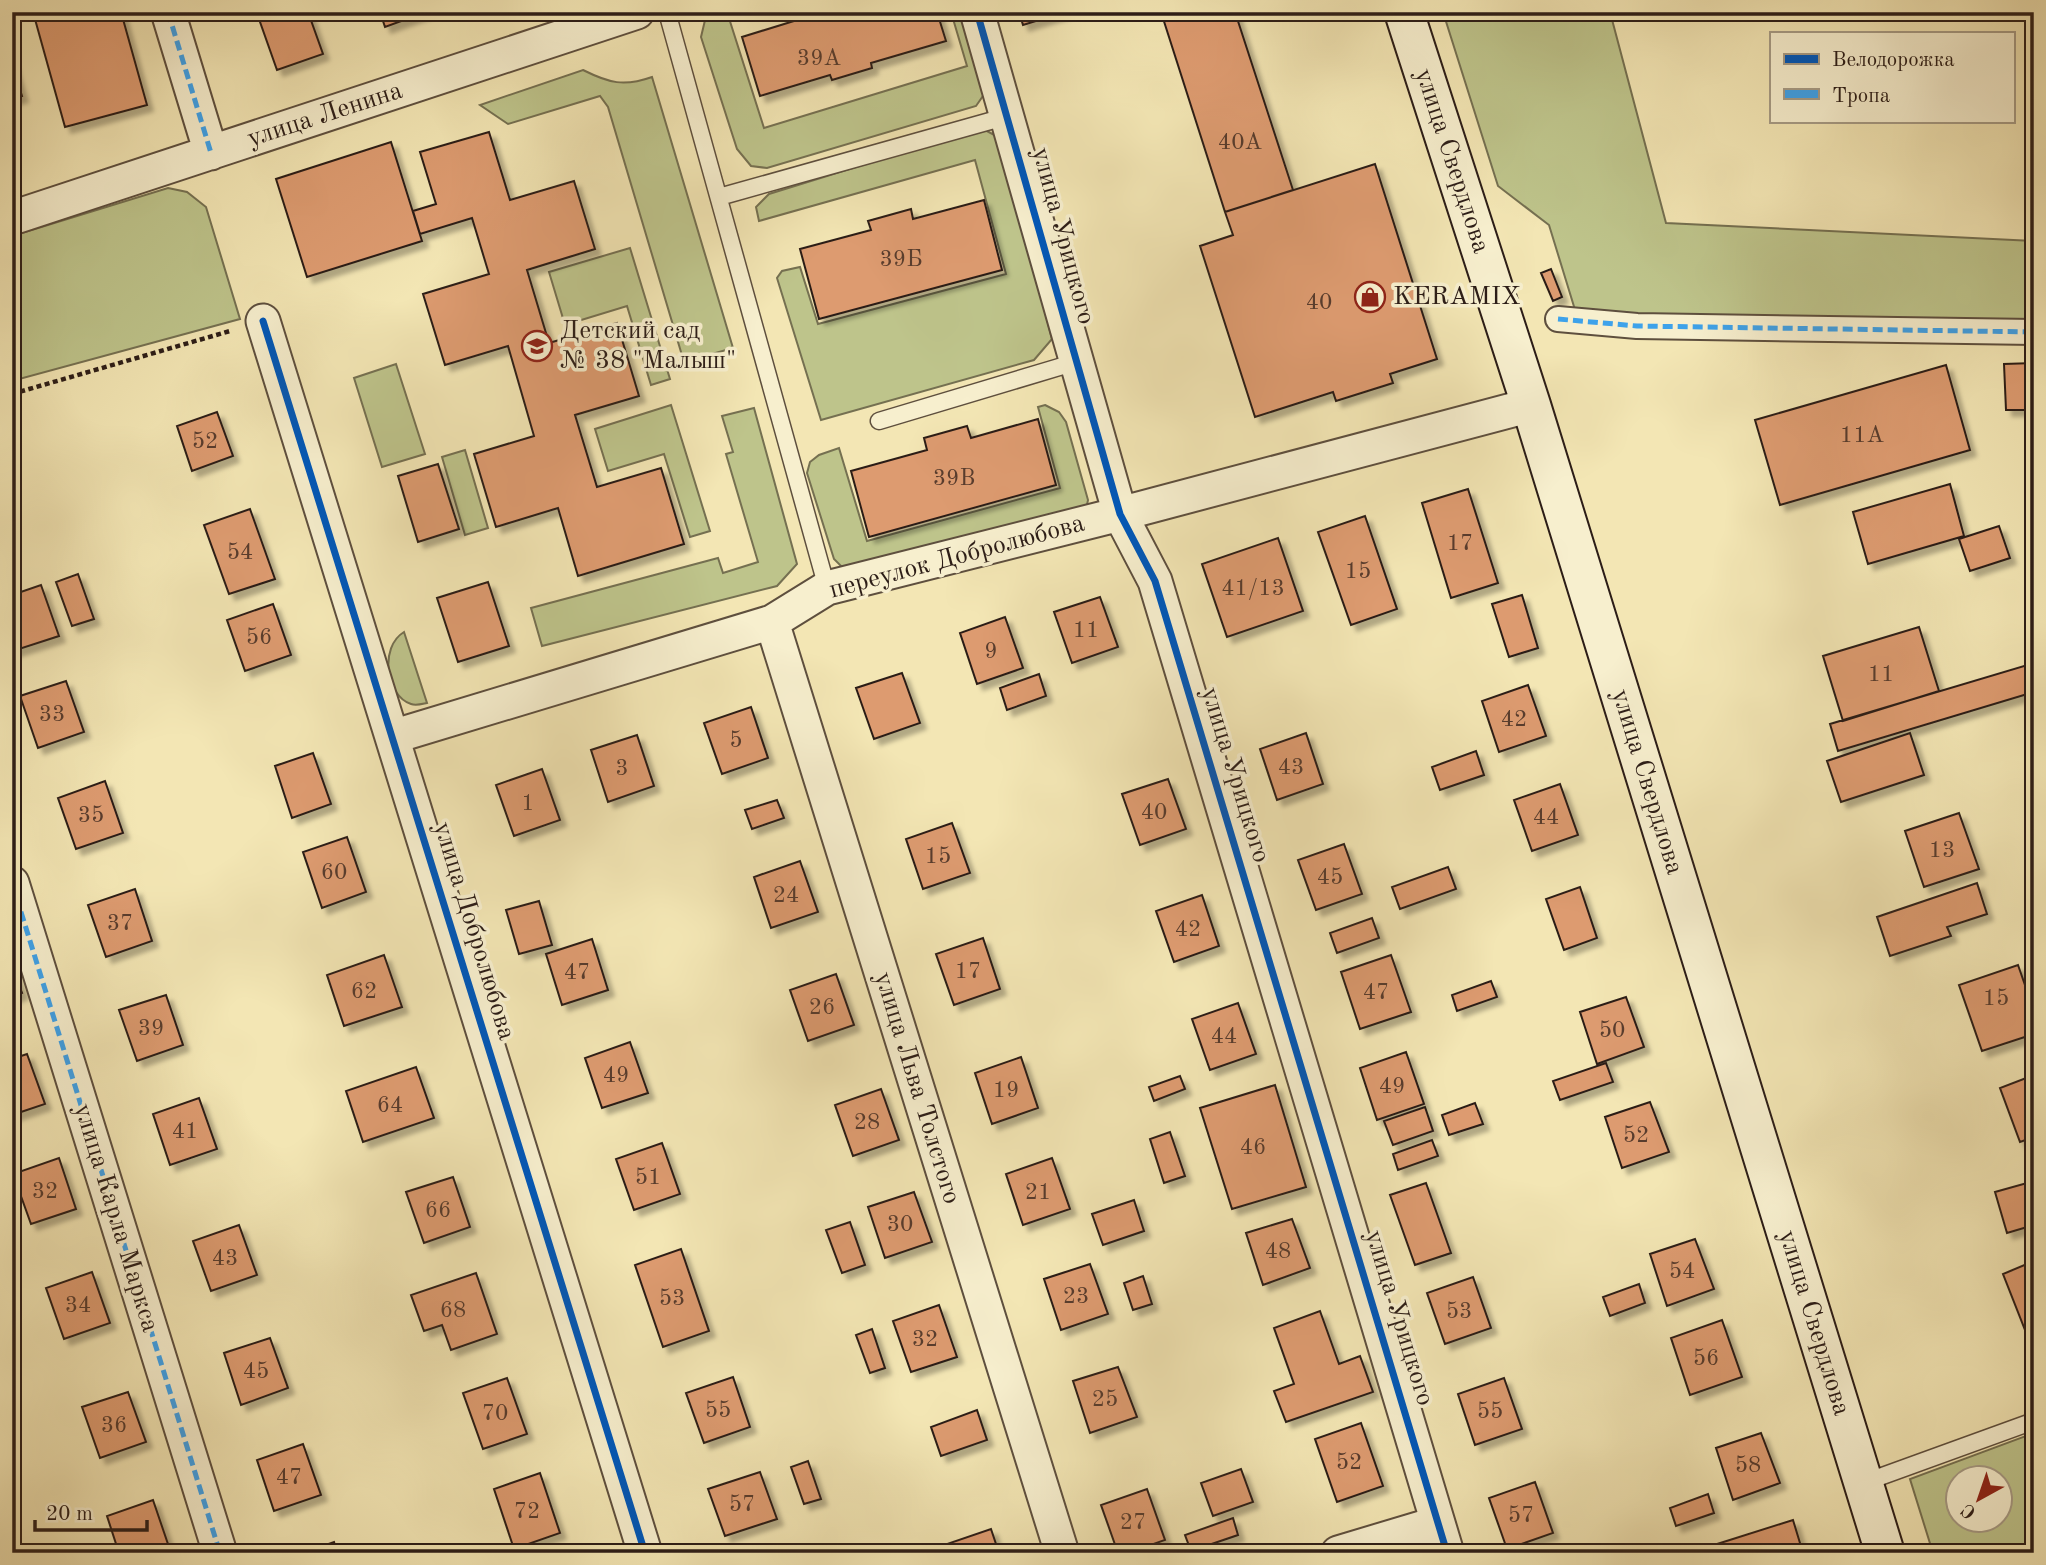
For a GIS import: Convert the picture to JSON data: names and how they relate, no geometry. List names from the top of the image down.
{
  "streets": {
    "main road": ["улица Свердлова"],
    "street": [
      "улица Ленина",
      "улица Урицкого",
      "переулок Добролюбова",
      "улица Добролюбова",
      "улица Льва Толстого",
      "улица Карла Маркса"
    ]
  },
  "crossings": [
    ["улица Свердлова", "переулок Добролюбова"],
    ["улица Урицкого", "переулок Добролюбова"],
    ["переулок Добролюбова", "улица Добролюбова"],
    ["переулок Добролюбова", "улица Льва Толстого"]
  ],
  "places": {
    "shop": ["KERAMIX"],
    "school or university": ["Детский сад № 38 \"Малыш\""]
  },
  "house_numbers": [
    "39А",
    "40А",
    "39Б",
    "40",
    "11А",
    "52",
    "39В",
    "17",
    "54",
    "15",
    "41/13",
    "11",
    "56",
    "9",
    "11",
    "33",
    "42",
    "5",
    "43",
    "3",
    "1",
    "40",
    "35",
    "44",
    "13",
    "15",
    "60",
    "45",
    "24",
    "37",
    "42",
    "17",
    "47",
    "62",
    "47",
    "15",
    "26",
    "39",
    "50",
    "44",
    "49",
    "49",
    "19",
    "64",
    "28",
    "41",
    "52",
    "46",
    "51",
    "32",
    "21",
    "66",
    "30",
    "48",
    "43",
    "54",
    "23",
    "53",
    "34",
    "68",
    "53",
    "32",
    "56",
    "45",
    "25",
    "55",
    "55",
    "70",
    "36",
    "52",
    "58",
    "47",
    "57",
    "72",
    "57",
    "27"
  ],
  "legend": ["Велодорожка", "Тропа"],
  "scale_bar": "20 m",
  "north": "bottom left"
}
